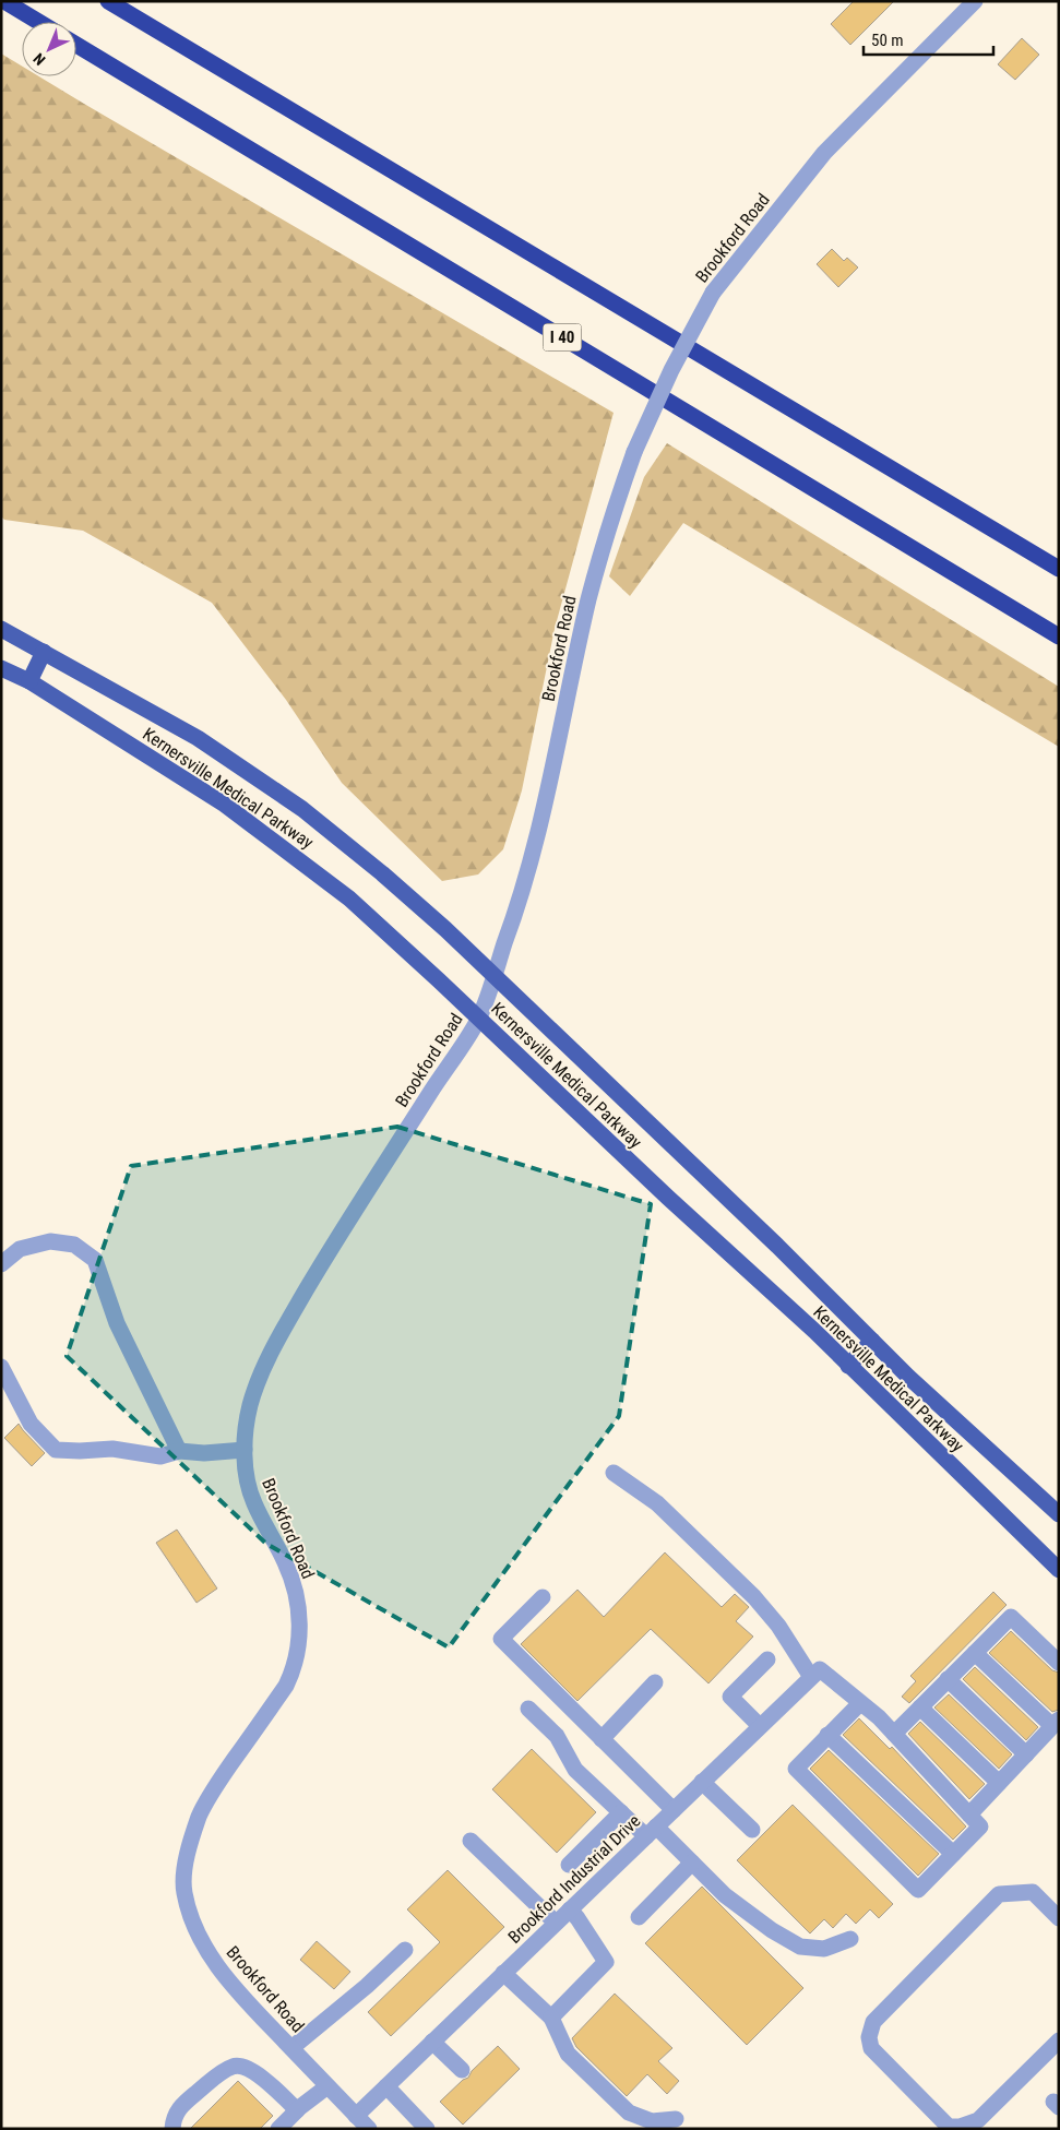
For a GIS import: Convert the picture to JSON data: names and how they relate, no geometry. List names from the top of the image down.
{
  "streets": {
    "highway": ["I 40"],
    "main road": ["Kernersville Medical Parkway"],
    "street": ["Brookford Road", "Brookford Industrial Drive"]
  },
  "crossings": [
    ["Brookford Road", "Kernersville Medical Parkway"],
    ["Brookford Road", "Brookford Industrial Drive"]
  ],
  "scale_bar": "50 m",
  "north": "bottom left"
}
